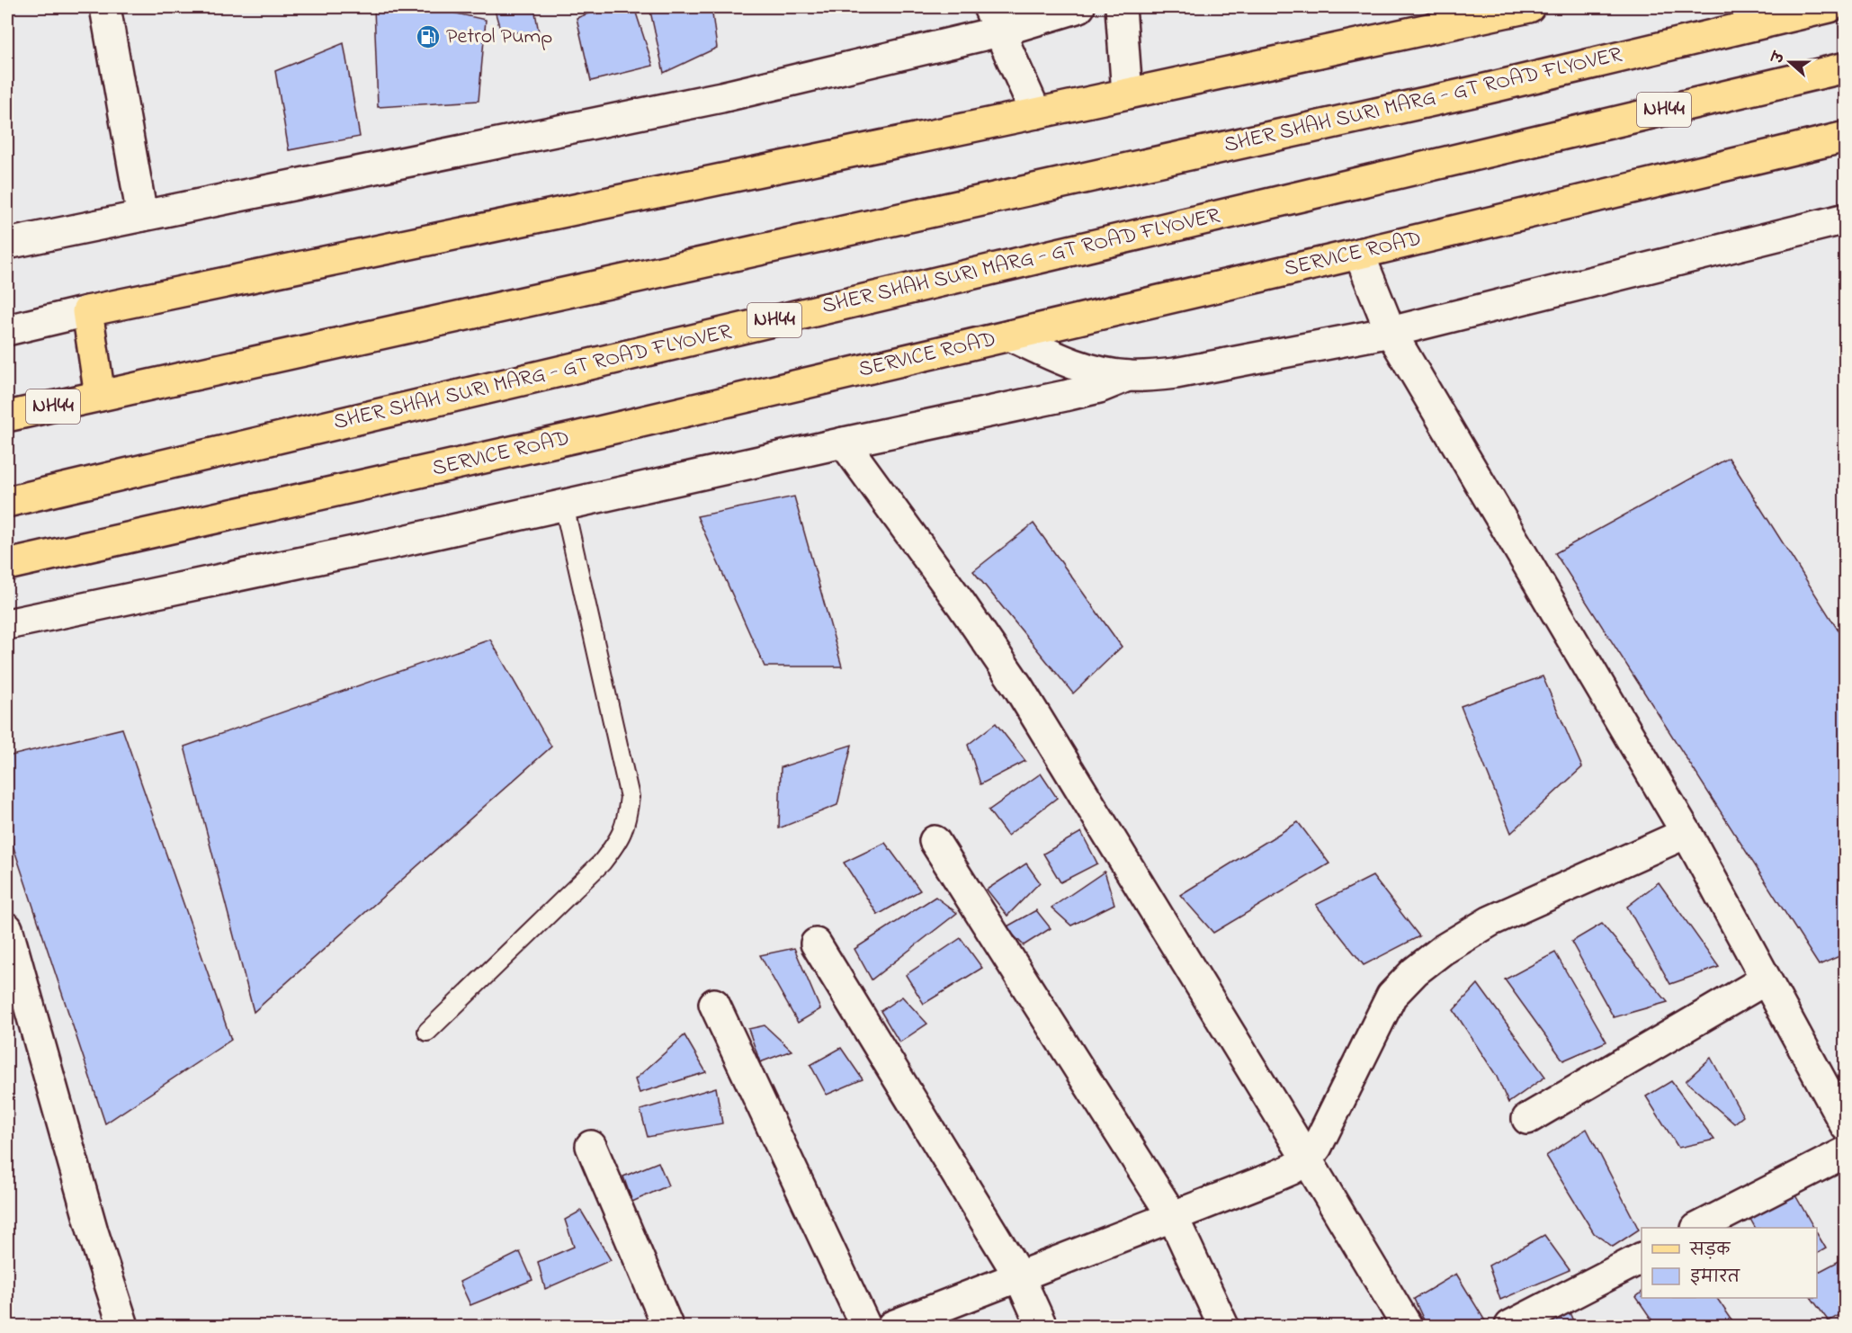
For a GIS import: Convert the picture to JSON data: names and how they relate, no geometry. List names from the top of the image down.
{
  "streets": {
    "main road": ["SHER SHAH SURI MARG - GT ROAD FLYOVER", "NH44", "SERVICE ROAD"]
  },
  "crossings": [
    ["SHER SHAH SURI MARG - GT ROAD FLYOVER", "NH44"]
  ],
  "places": {
    "fuel station": ["Petrol Pump"]
  },
  "legend": ["सड़क", "इमारत"],
  "north": "left"
}
